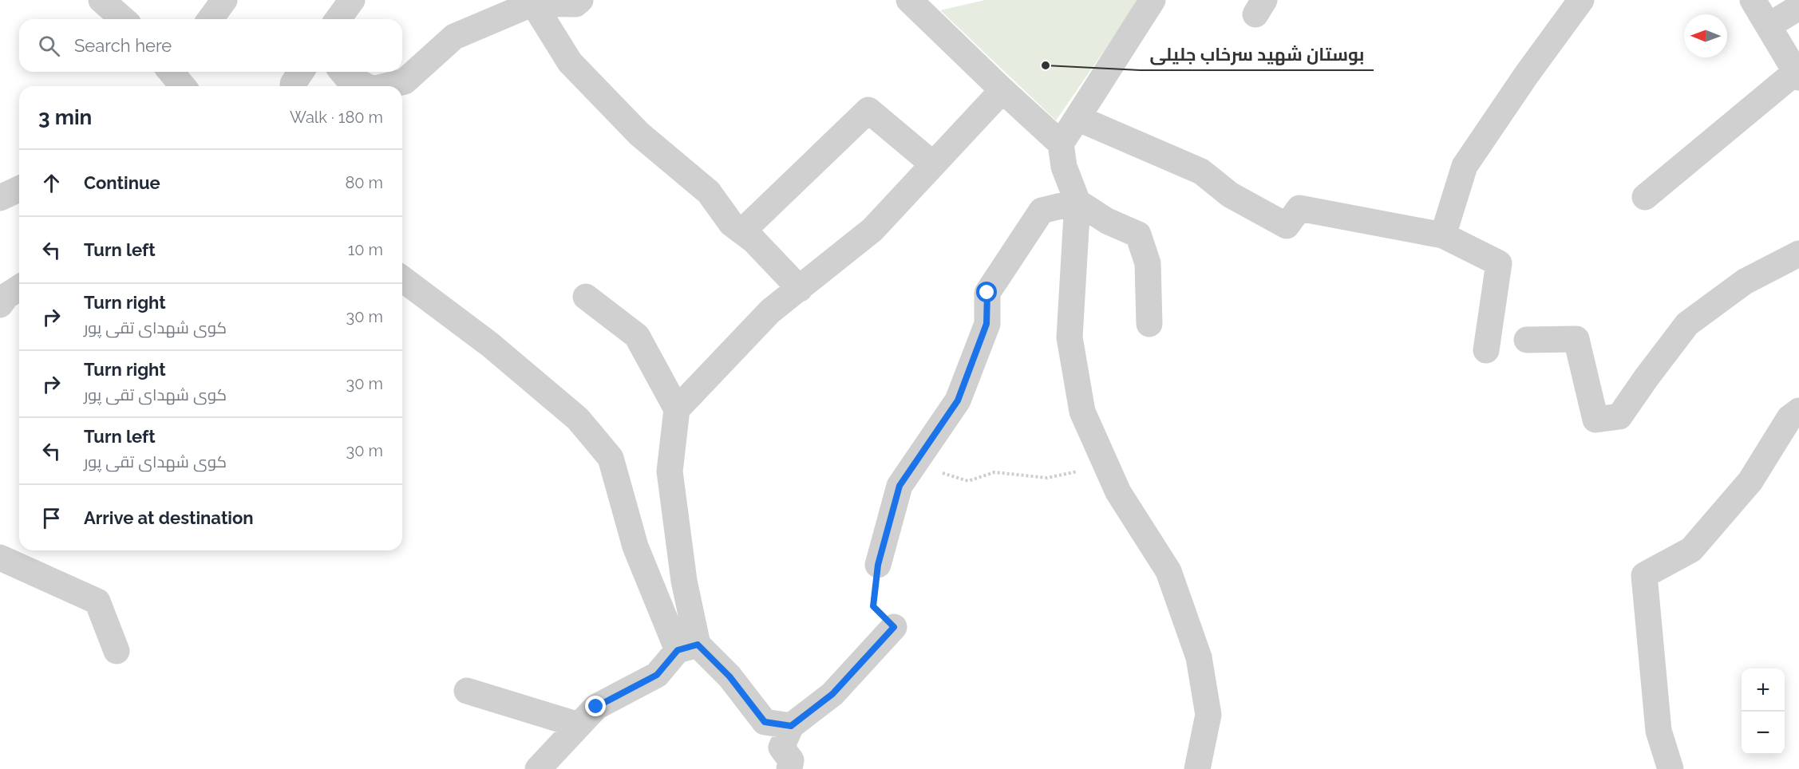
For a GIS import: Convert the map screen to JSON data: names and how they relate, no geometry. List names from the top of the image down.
{
  "places": ["بوستان شهید سرخاب جلیلی"],
  "north": "left",
  "page": {
    "search": "Search here",
    "heading": ["3 min", "Walk · 180 m"],
    "list": [
      ["Continue", "80 m"],
      ["Turn left", "10 m"],
      ["Turn right", "کوی شهدای تقی پور", "30 m"],
      ["Turn right", "کوی شهدای تقی پور", "30 m"],
      ["Turn left", "کوی شهدای تقی پور", "30 m"],
      "Arrive at destination"
    ],
    "map_buttons": ["+", "−"]
  }
}
